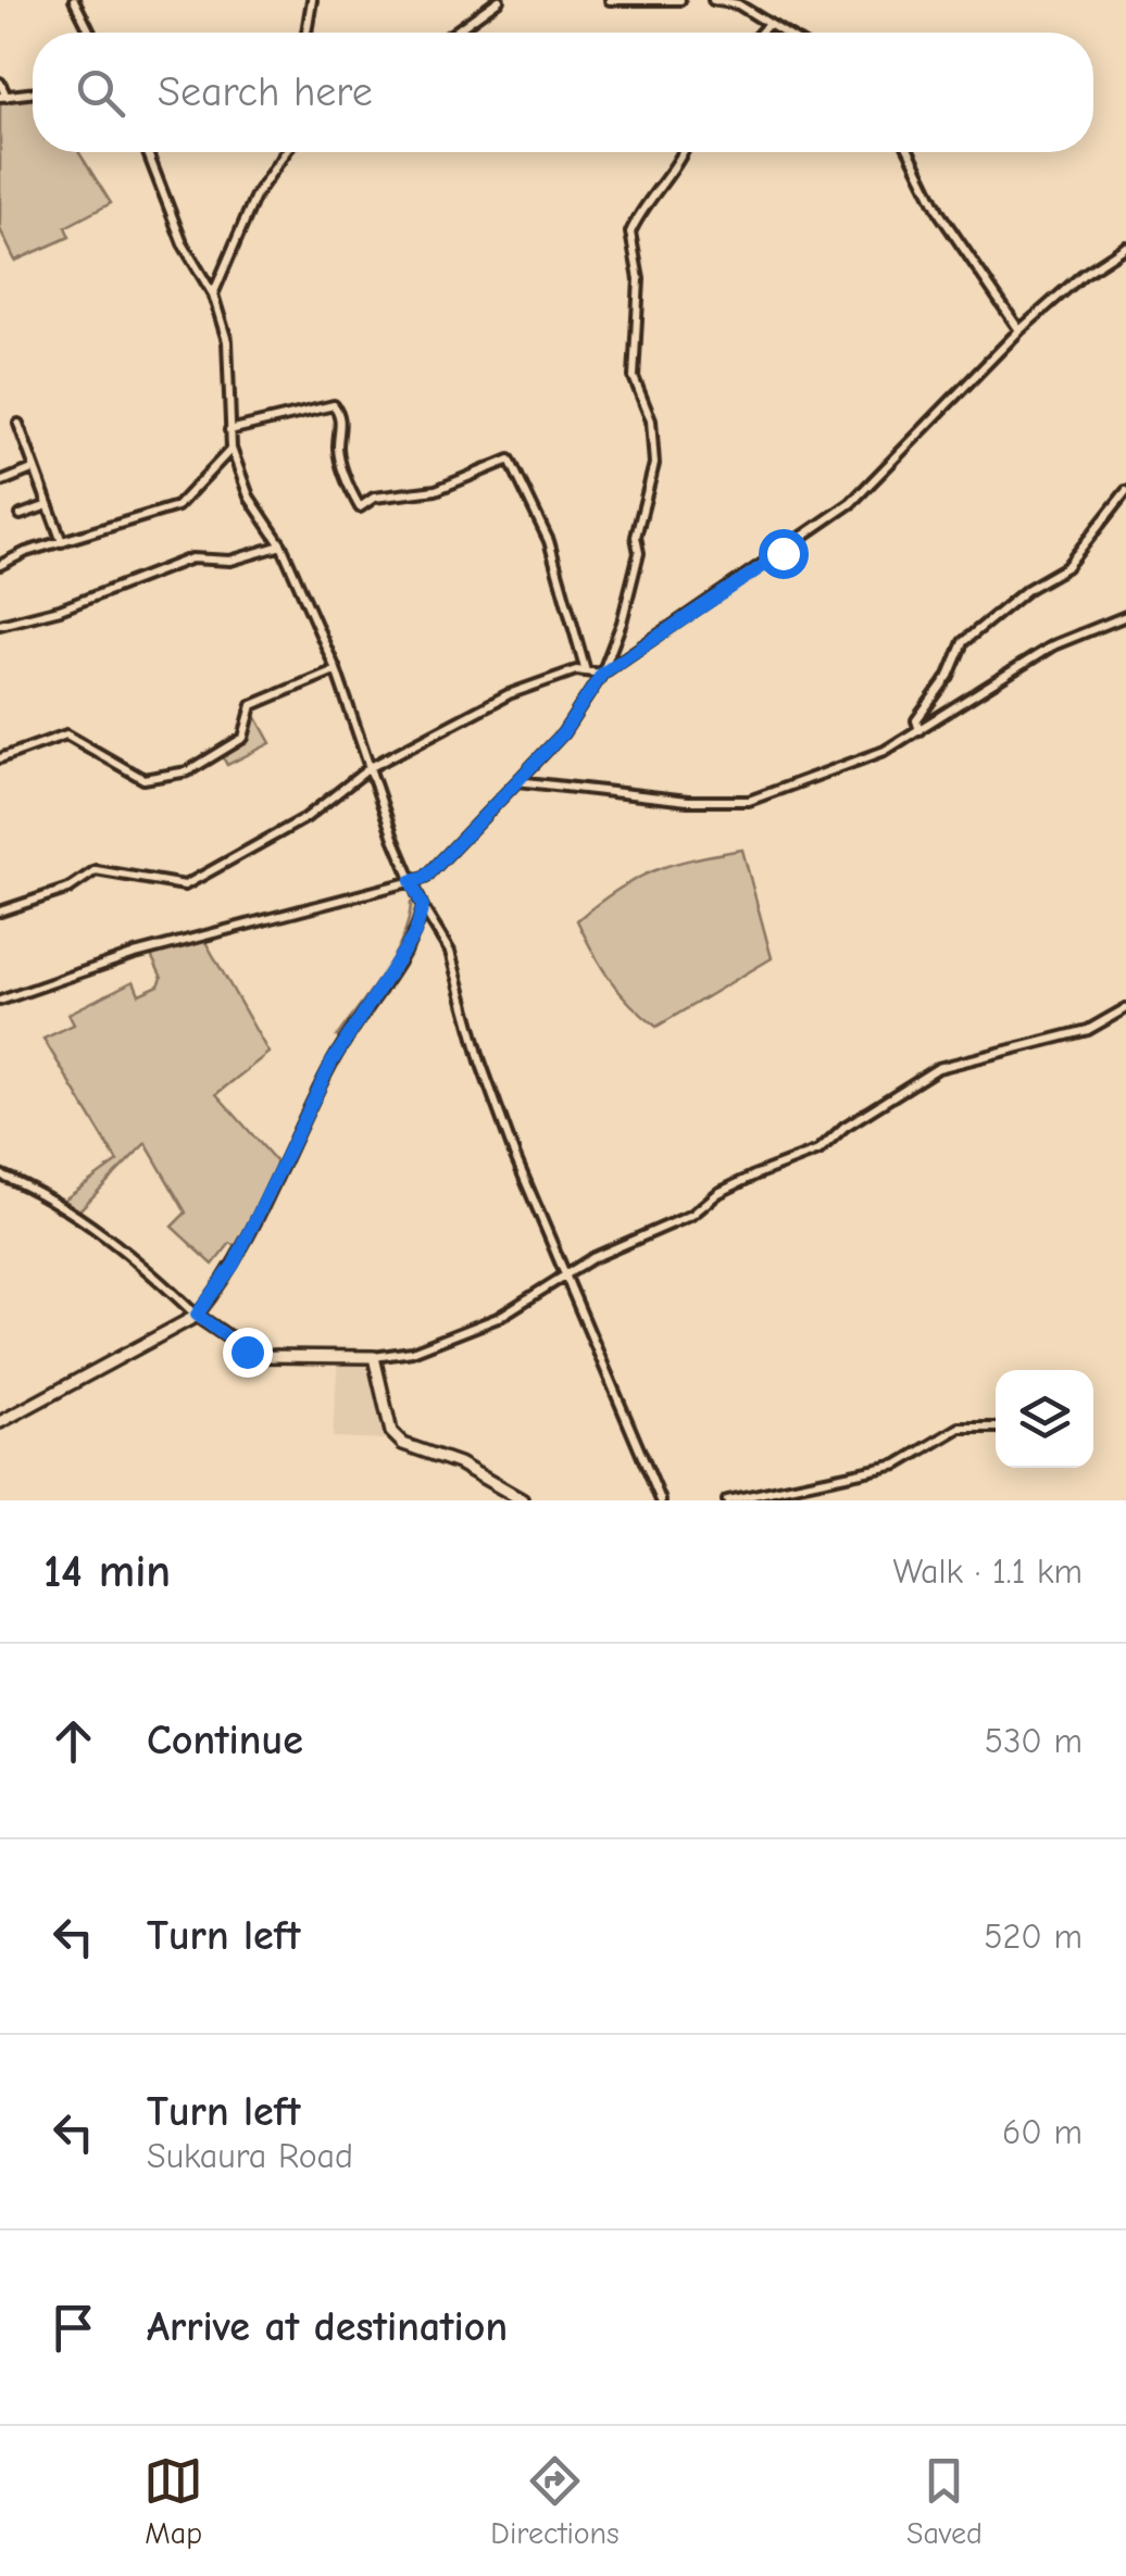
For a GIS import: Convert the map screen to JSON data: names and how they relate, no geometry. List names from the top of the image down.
{
  "page": {
    "search": "Search here",
    "heading": ["14 min", "Walk · 1.1 km"],
    "list": [
      ["Continue", "530 m"],
      ["Turn left", "520 m"],
      ["Turn left", "Sukaura Road", "60 m"],
      "Arrive at destination"
    ],
    "nav": ["Map", "Directions", "Saved"]
  }
}
